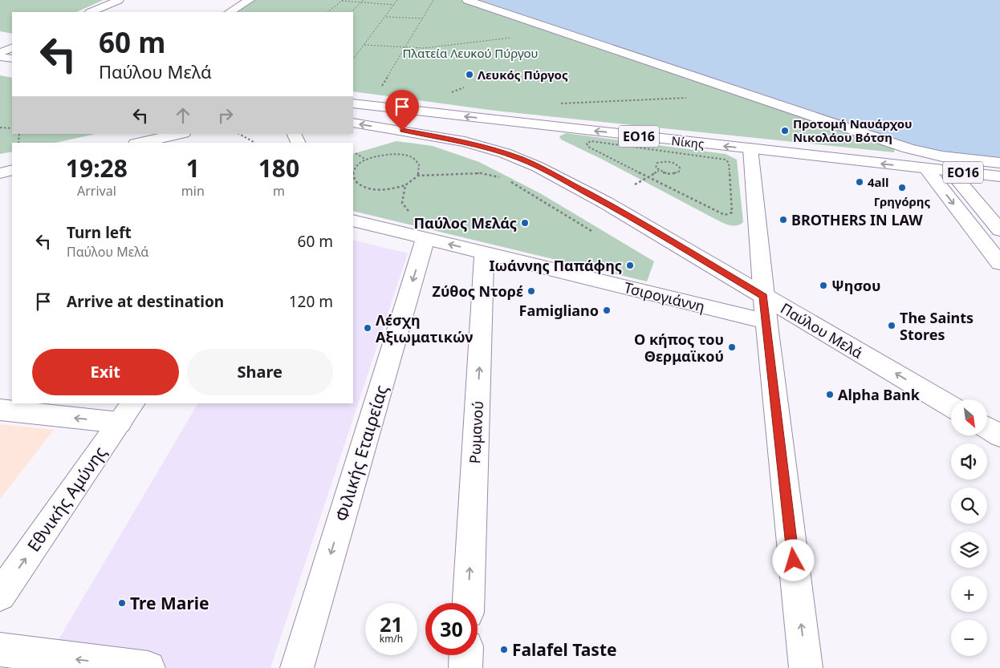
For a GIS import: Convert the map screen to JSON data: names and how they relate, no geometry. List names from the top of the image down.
{
  "streets": {
    "street": [
      "ΕΟ16",
      "Νίκης",
      "Τσιρογιάννη",
      "Παύλου Μελά",
      "Ρωμανού",
      "Φιλικής Εταιρείας",
      "Εθνικής Αμύνης"
    ]
  },
  "crossings": [
    ["Τσιρογιάννη", "Παύλου Μελά"],
    ["Τσιρογιάννη", "Ρωμανού"],
    ["Τσιρογιάννη", "Φιλικής Εταιρείας"]
  ],
  "one_way": ["Ρωμανού", "Φιλικής Εταιρείας", "Εθνικής Αμύνης"],
  "parks": ["Πλατεία Λευκού Πύργου"],
  "places": [
    "Λευκός Πύργος",
    "Προτομή Ναυάρχου Νικολάου Βότση",
    "4all",
    "Γρηγόρης",
    "BROTHERS IN LAW",
    "Παύλος Μελάς",
    "Ιωάννης Παπάφης",
    "Ψησου",
    "Ζύθος Ντορέ",
    "Famigliano",
    "The Saints Stores",
    "Λέσχη Αξιωματικών",
    "Ο κήπος του Θερμαϊκού",
    "Alpha Bank",
    "Tre Marie",
    "Falafel Taste"
  ],
  "north": "bottom right",
  "page": {
    "turn": ["60 m", "Παύλου Μελά"],
    "eta": [
      "19:28",
      "Arrival",
      "1",
      "min",
      "180",
      "m"
    ],
    "list": [
      {
        "name": "Turn left",
        "note": "Παύλου Μελά",
        "value": "60 m"
      },
      {
        "name": "Arrive at destination",
        "value": "120 m"
      }
    ],
    "buttons": ["Exit", "Share"],
    "map_buttons": ["+", "−"],
    "speed": "21 km/h",
    "limit": "30"
  }
}
